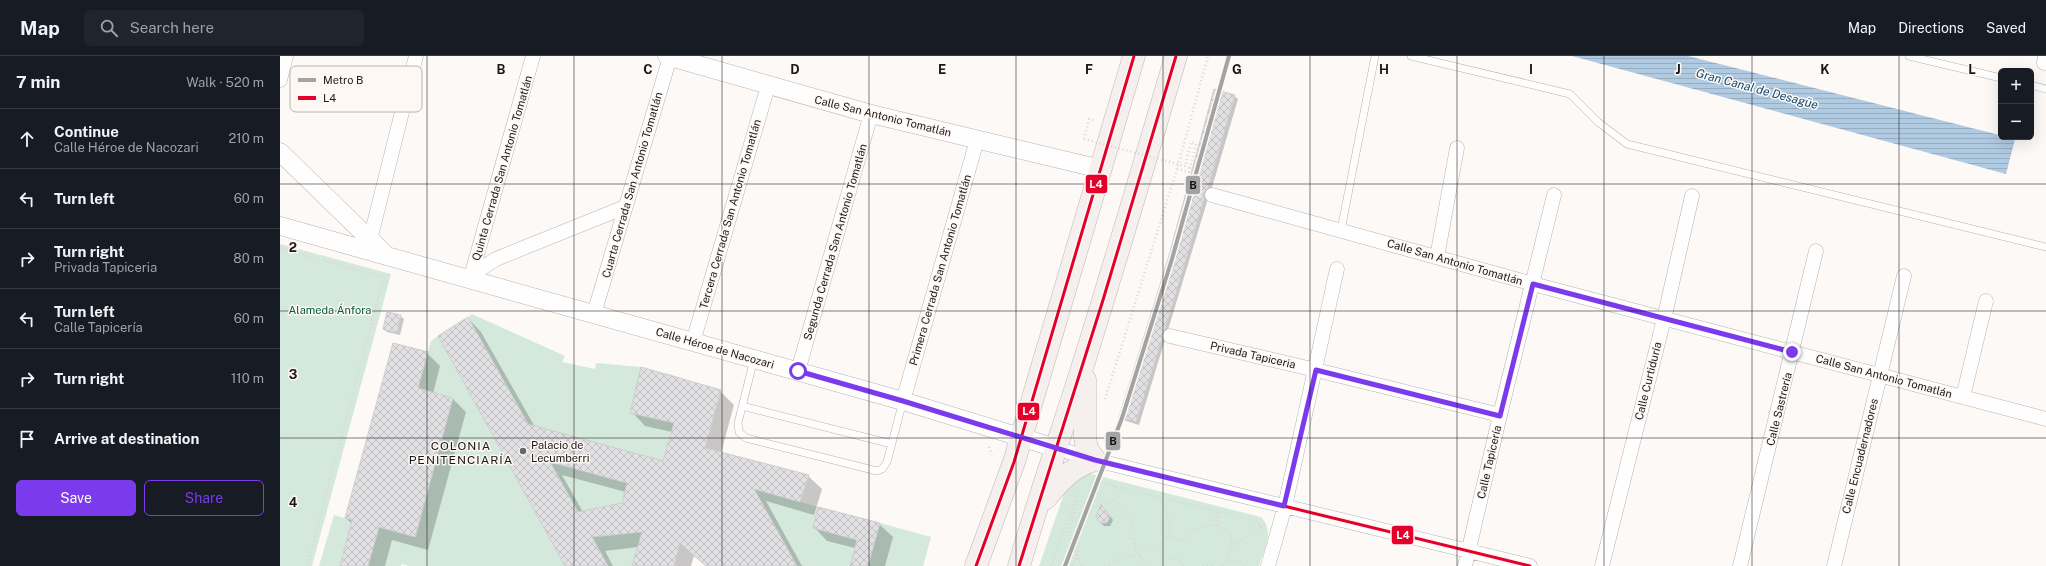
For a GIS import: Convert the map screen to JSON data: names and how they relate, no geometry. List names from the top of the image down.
{
  "streets": {
    "street": [
      "Calle San Antonio Tomatlán",
      "Quinta Cerrada San Antonio Tomatlán",
      "Cuarta Cerrada San Antonio Tomatlán",
      "Tercera Cerrada San Antonio Tomatlán",
      "Segunda Cerrada San Antonio Tomatlán",
      "Primera Cerrada San Antonio Tomatlán",
      "Calle Héroe de Nacozari",
      "Privada Tapiceria",
      "Calle Curtiduría",
      "Calle Sastrería",
      "Calle Encuadernadores",
      "Calle Tapicería"
    ]
  },
  "crossings": [
    ["Calle San Antonio Tomatlán", "Cuarta Cerrada San Antonio Tomatlán"],
    ["Calle San Antonio Tomatlán", "Tercera Cerrada San Antonio Tomatlán"],
    ["Calle San Antonio Tomatlán", "Segunda Cerrada San Antonio Tomatlán"],
    ["Calle San Antonio Tomatlán", "Primera Cerrada San Antonio Tomatlán"],
    ["Calle San Antonio Tomatlán", "Calle Curtiduría"],
    ["Calle San Antonio Tomatlán", "Calle Sastrería"],
    ["Calle San Antonio Tomatlán", "Calle Encuadernadores"],
    ["Calle San Antonio Tomatlán", "Calle Tapicería"],
    ["Quinta Cerrada San Antonio Tomatlán", "Calle Héroe de Nacozari"],
    ["Cuarta Cerrada San Antonio Tomatlán", "Calle Héroe de Nacozari"],
    ["Tercera Cerrada San Antonio Tomatlán", "Calle Héroe de Nacozari"],
    ["Segunda Cerrada San Antonio Tomatlán", "Calle Héroe de Nacozari"],
    ["Primera Cerrada San Antonio Tomatlán", "Calle Héroe de Nacozari"],
    ["Calle Héroe de Nacozari", "Calle Tapicería"],
    ["Privada Tapiceria", "Calle Tapicería"]
  ],
  "districts": ["COLONIA PENITENCIARÍA"],
  "water": ["Gran Canal de Desagüe"],
  "parks": ["Alameda Ánfora"],
  "places": ["Palacio de Lecumberri"],
  "lines": ["metro line B", "transit line L4"],
  "legend": ["Metro B", "L4"],
  "page": {
    "header": "Map",
    "search": "Search here",
    "nav": ["Map", "Directions", "Saved"],
    "heading": ["7 min", "Walk · 520 m"],
    "map_buttons": ["+", "−"],
    "list": [
      ["Continue", "Calle Héroe de Nacozari", "210 m"],
      ["Turn left", "60 m"],
      ["Turn right", "Privada Tapiceria", "80 m"],
      ["Turn left", "Calle Tapicería", "60 m"],
      ["Turn right", "110 m"],
      "Arrive at destination"
    ],
    "buttons": ["Save", "Share"]
  },
  "grid": {
    "columns": [
      "B",
      "C",
      "D",
      "E",
      "F",
      "G",
      "H",
      "I",
      "J",
      "K",
      "L"
    ],
    "rows": ["2", "3", "4"]
  }
}
